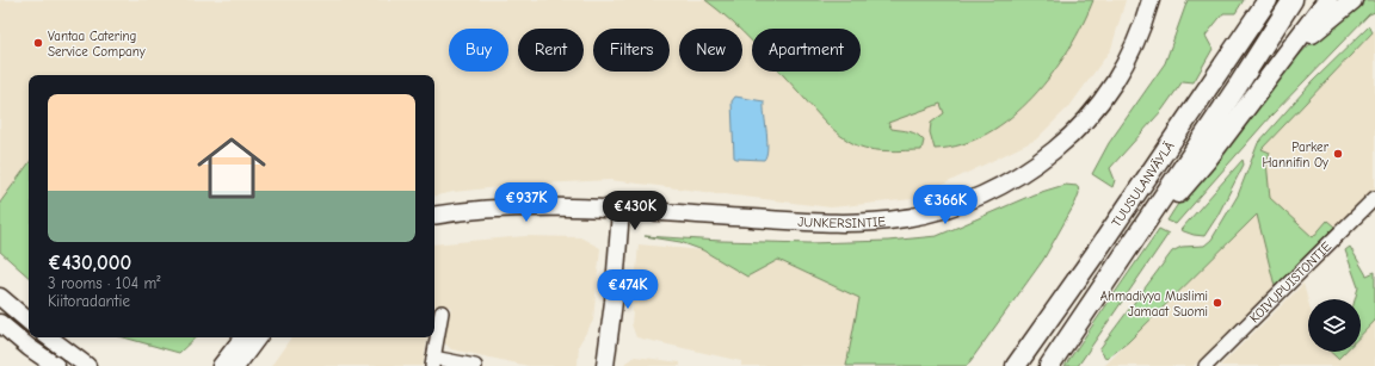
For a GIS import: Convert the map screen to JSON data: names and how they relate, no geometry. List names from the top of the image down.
{
  "streets": {
    "highway": ["TUUSULANVÄYLÄ"],
    "main road": ["JUNKERSINTIE"],
    "street": ["KOIVUPUISTONTIE"]
  },
  "places": ["Vantaa Catering Service Company", "Parker Hannifin Oy", "Ahmadiyya Muslimi Jamaat Suomi"],
  "page": {
    "chip": [
      "Buy",
      "Rent",
      "Filters",
      "New",
      "Apartment"
    ],
    "list": [
      {
        "name": "€430,000",
        "note": "3 rooms · 104 m² · Kiitoradantie"
      }
    ],
    "price": [
      "€937K",
      "€366K",
      "€430K",
      "€474K"
    ]
  }
}
